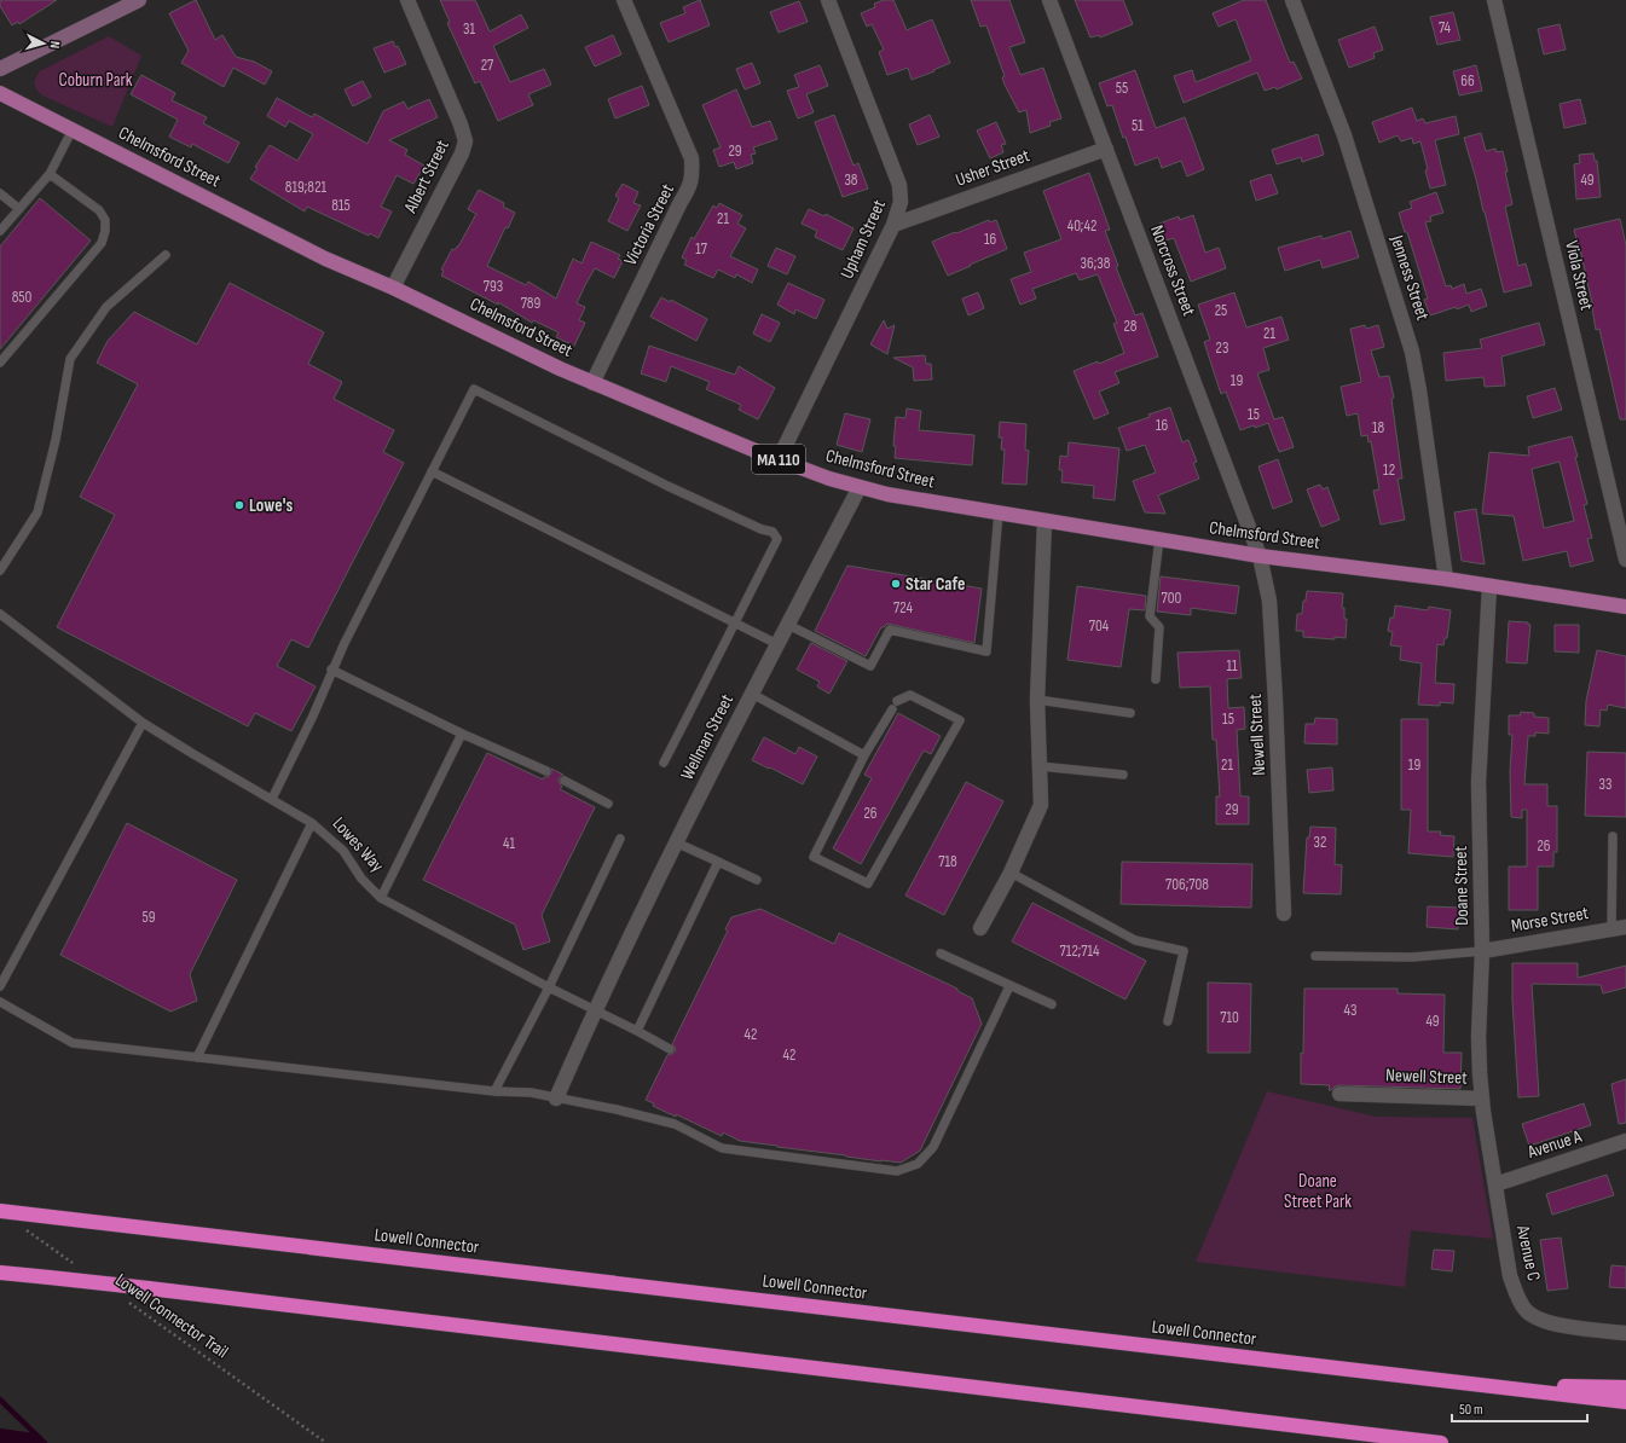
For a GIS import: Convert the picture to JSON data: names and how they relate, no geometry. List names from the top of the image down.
{
  "streets": {
    "highway": ["Lowell Connector"],
    "main road": ["Chelmsford Street", "MA 110"],
    "street": [
      "Usher Street",
      "Albert Street",
      "Victoria Street",
      "Upham Street",
      "Norcross Street",
      "Viola Street",
      "Jenness Street",
      "Newell Street",
      "Wellman Street",
      "Doane Street",
      "Morse Street",
      "Avenue A",
      "Avenue C"
    ],
    "lane": ["Lowes Way"],
    "path": ["Lowell Connector Trail"]
  },
  "crossings": [
    ["Chelmsford Street", "Albert Street"],
    ["Chelmsford Street", "Victoria Street"],
    ["Chelmsford Street", "Upham Street"],
    ["Chelmsford Street", "Norcross Street"],
    ["Chelmsford Street", "Jenness Street"],
    ["Chelmsford Street", "Newell Street"],
    ["Chelmsford Street", "Wellman Street"],
    ["Chelmsford Street", "Doane Street"],
    ["Usher Street", "Upham Street"],
    ["Usher Street", "Norcross Street"],
    ["Norcross Street", "Newell Street"],
    ["Newell Street", "Doane Street"],
    ["Wellman Street", "Lowes Way"],
    ["Doane Street", "Morse Street"],
    ["Doane Street", "Avenue A"],
    ["Doane Street", "Avenue C"],
    ["Avenue A", "Avenue C"]
  ],
  "parks": ["Coburn Park", "Doane Street Park"],
  "places": ["Lowe's", "Star Cafe"],
  "house_numbers": [
    "74",
    "31",
    "27",
    "66",
    "55",
    "51",
    "29",
    "38",
    "49",
    "819;821",
    "815",
    "21",
    "40;42",
    "16",
    "17",
    "36;38",
    "793",
    "850",
    "789",
    "25",
    "28",
    "21",
    "23",
    "19",
    "15",
    "16",
    "18",
    "12",
    "700",
    "724",
    "704",
    "11",
    "15",
    "21",
    "19",
    "33",
    "29",
    "26",
    "32",
    "41",
    "26",
    "718",
    "706;708",
    "59",
    "712;714",
    "43",
    "710",
    "49",
    "42",
    "42"
  ],
  "scale_bar": "50 m",
  "north": "right"
}
